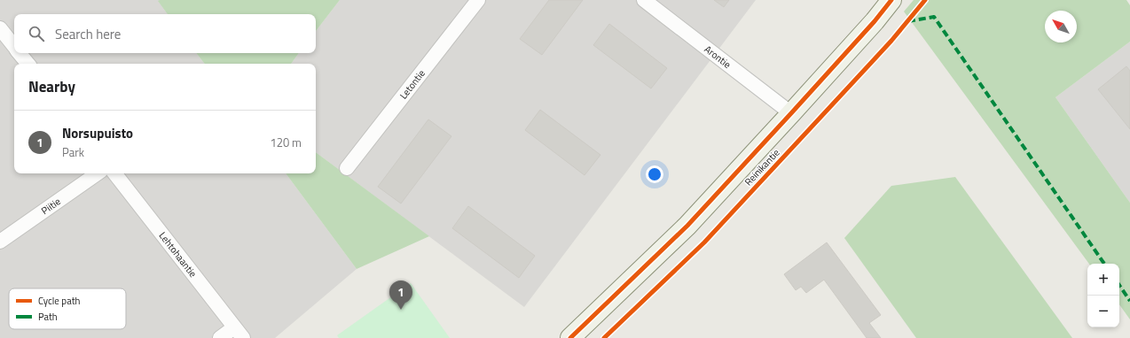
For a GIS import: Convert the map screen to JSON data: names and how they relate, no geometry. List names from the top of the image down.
{
  "streets": {
    "street": [
      "Arontie",
      "Letontie",
      "Reinikantie",
      "Piitie",
      "Lehtohaantie"
    ]
  },
  "crossings": [
    ["Arontie", "Reinikantie"]
  ],
  "legend": ["Cycle path", "Path"],
  "north": "top left",
  "page": {
    "search": "Search here",
    "heading": "Nearby",
    "list": [
      {
        "mark": "1",
        "name": "Norsupuisto",
        "note": "Park",
        "value": "120 m"
      }
    ],
    "map_buttons": ["+", "−"],
    "pins": "1"
  }
}
